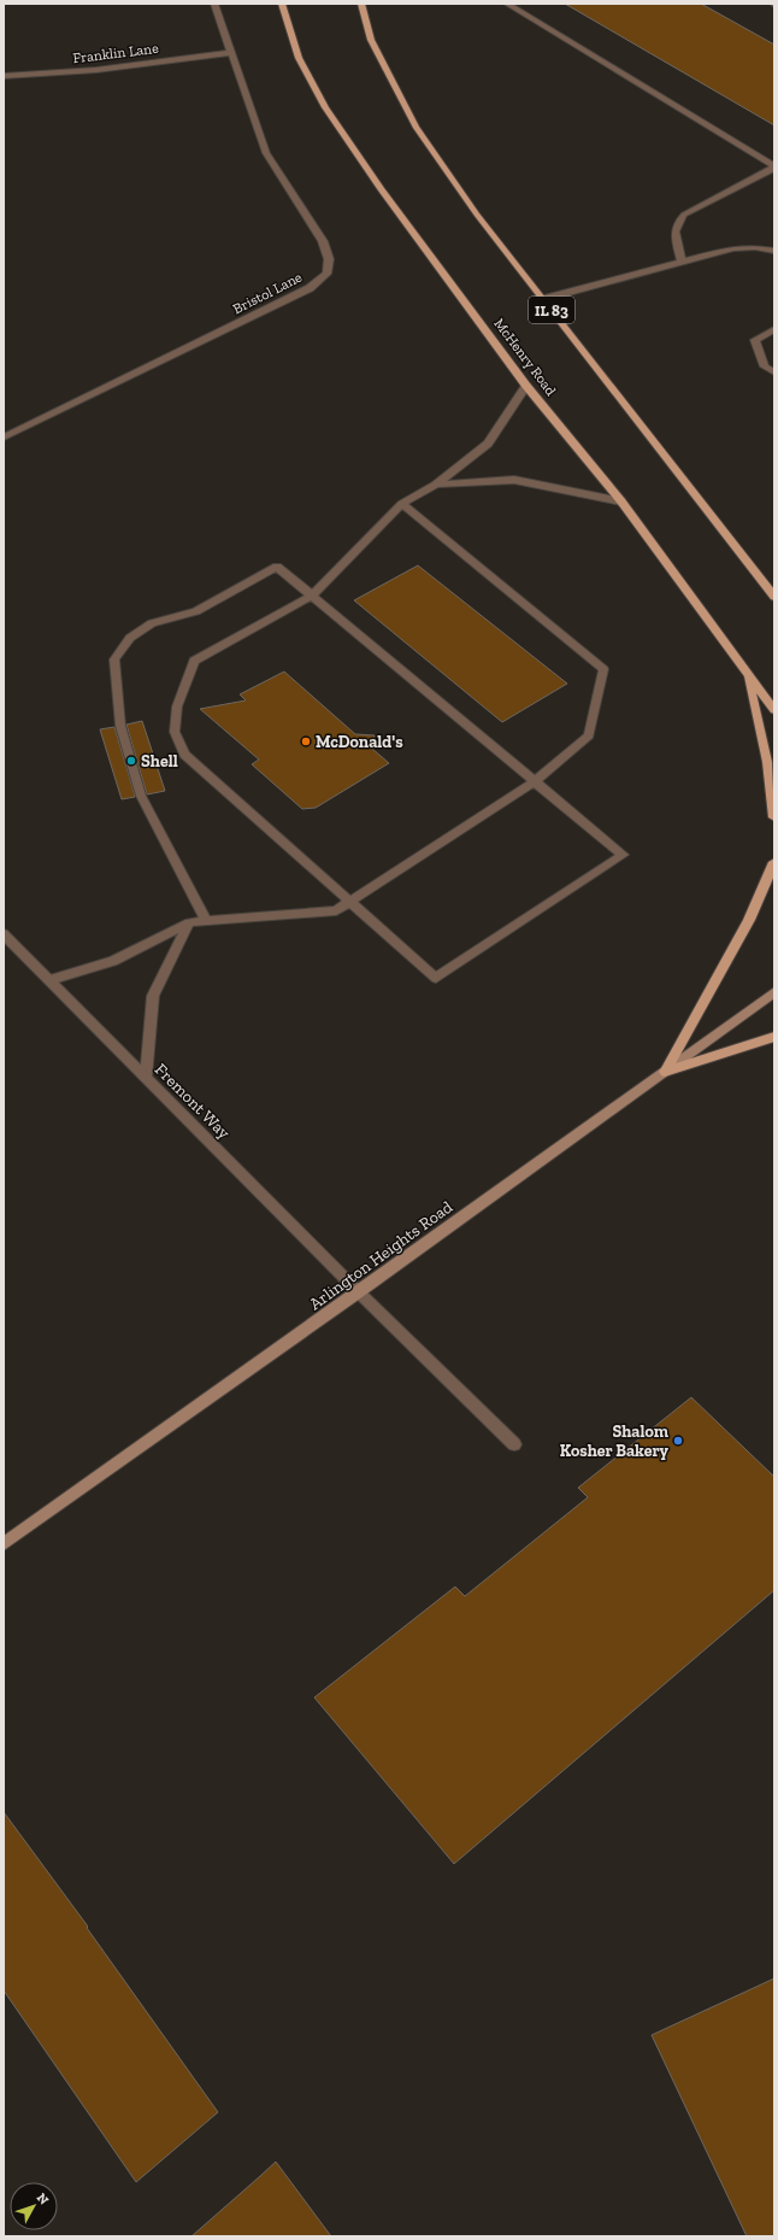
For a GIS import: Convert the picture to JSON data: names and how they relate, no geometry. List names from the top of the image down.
{
  "streets": {
    "main road": ["IL 83", "McHenry Road", "Arlington Heights Road"],
    "street": ["Franklin Lane", "Bristol Lane", "Fremont Way"]
  },
  "crossings": [
    ["Franklin Lane", "Bristol Lane"],
    ["Fremont Way", "Arlington Heights Road"]
  ],
  "places": ["McDonald's", "Shell", "Shalom Kosher Bakery"],
  "north": "top right"
}
